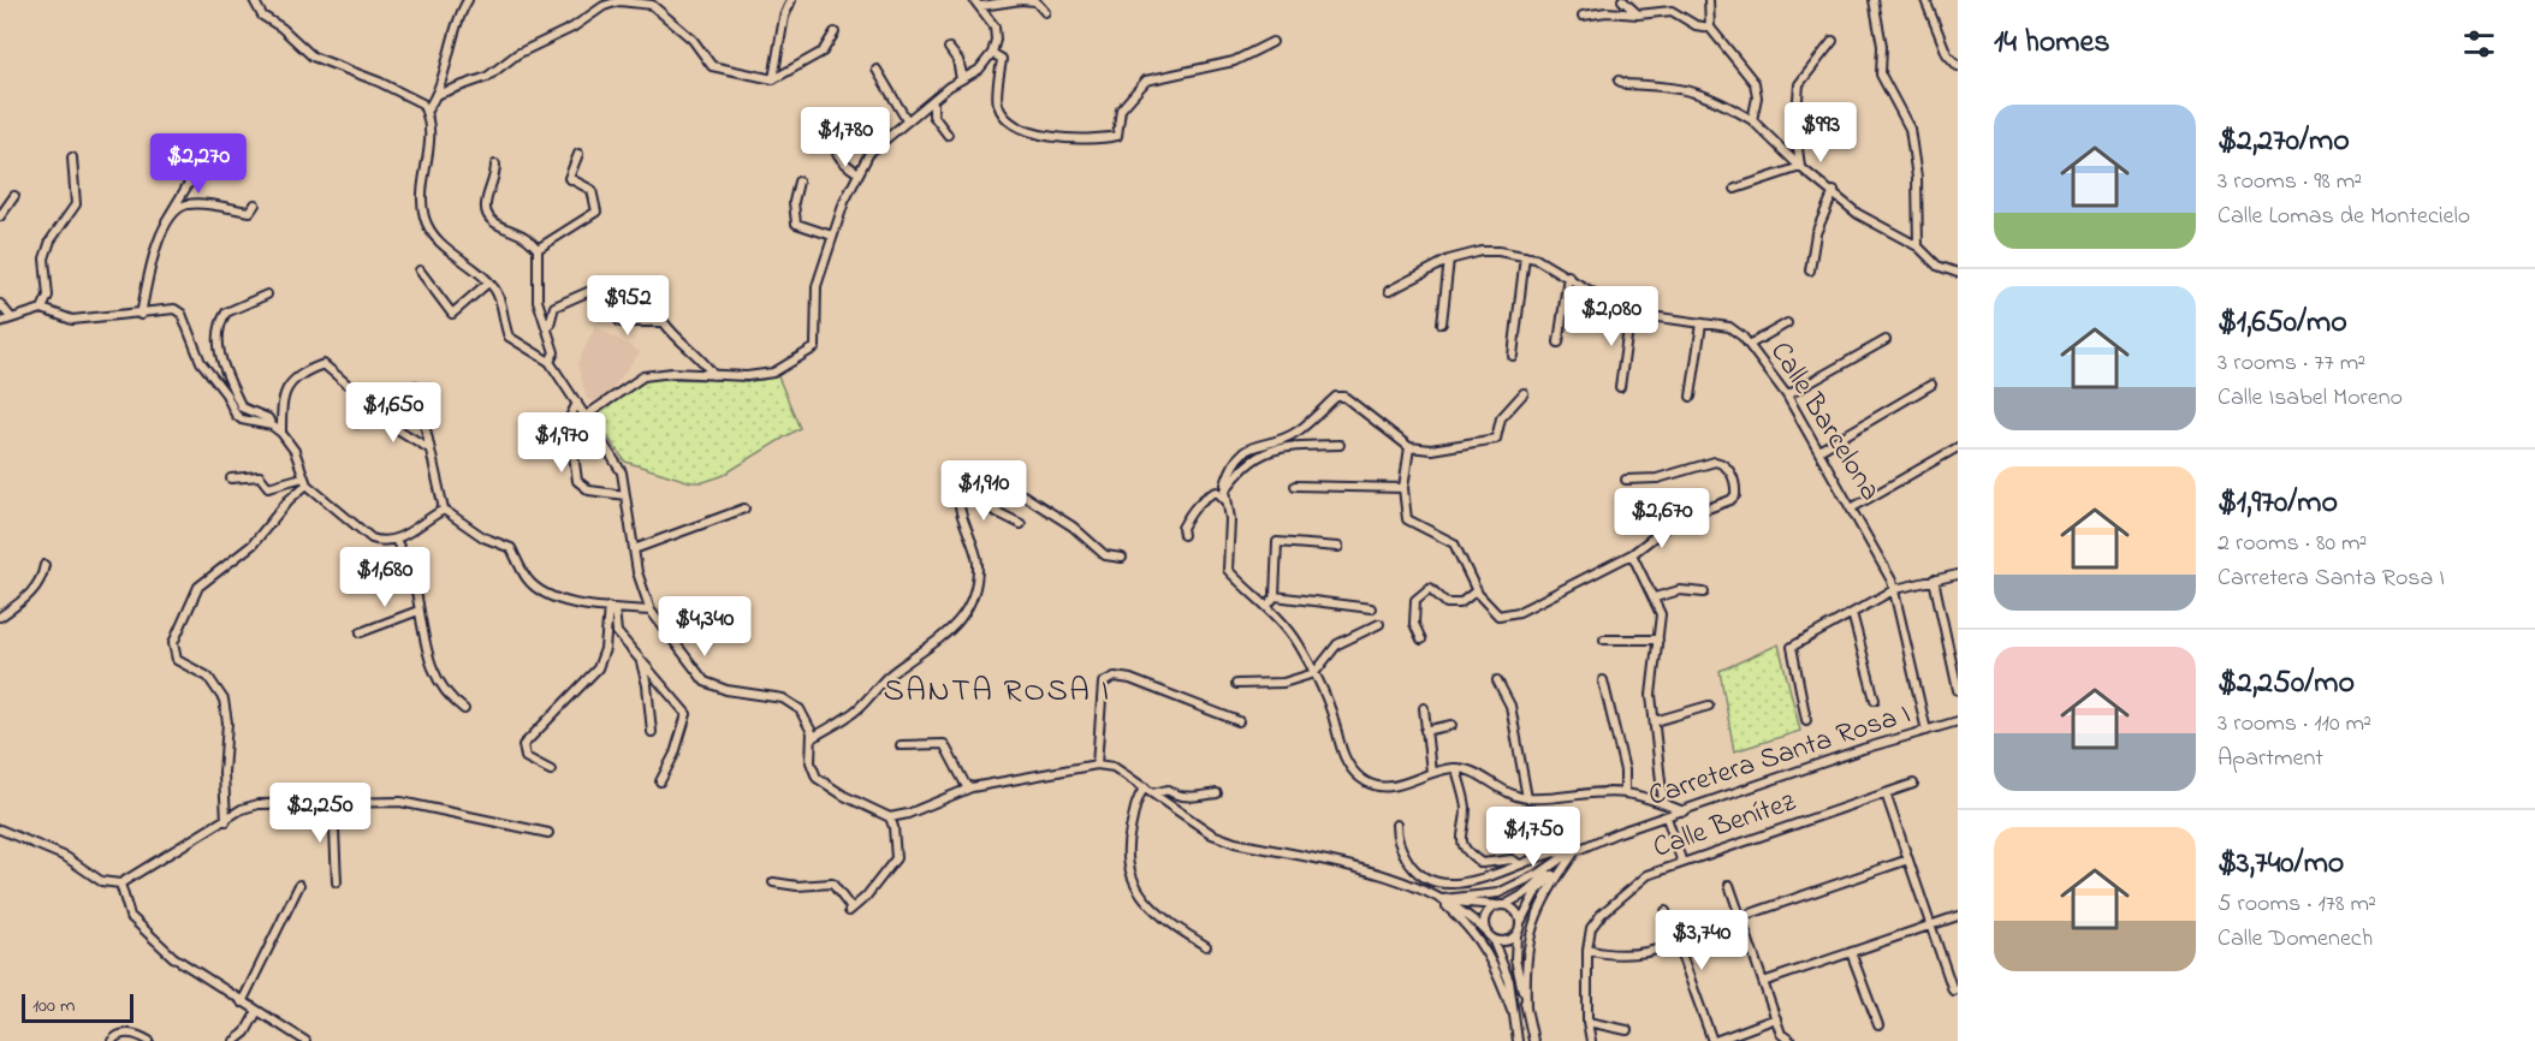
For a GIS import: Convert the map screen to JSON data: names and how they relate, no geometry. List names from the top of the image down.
{
  "streets": {
    "street": ["Calle Barcelona", "Carretera Santa Rosa I", "Calle Benítez"]
  },
  "crossings": [
    ["Calle Barcelona", "Carretera Santa Rosa I"]
  ],
  "districts": ["SANTA ROSA I"],
  "scale_bar": "100 m",
  "page": {
    "heading": "14 homes",
    "list": [
      {
        "name": "$2,270/mo",
        "note": "3 rooms · 98 m² · Calle Lomas de Montecielo"
      },
      {
        "name": "$1,650/mo",
        "note": "3 rooms · 77 m² · Calle Isabel Moreno"
      },
      {
        "name": "$1,970/mo",
        "note": "2 rooms · 80 m² · Carretera Santa Rosa I"
      },
      {
        "name": "$2,250/mo",
        "note": "3 rooms · 110 m² · Apartment"
      },
      {
        "name": "$3,740/mo",
        "note": "5 rooms · 178 m² · Calle Domenech"
      }
    ],
    "price": [
      "$993",
      "$1,780",
      "$2,270",
      "$952",
      "$2,080",
      "$1,650",
      "$1,970",
      "$1,910",
      "$2,670",
      "$1,680",
      "$4,340",
      "$2,250",
      "$1,750",
      "$3,740"
    ],
    "scale": "100 m"
  }
}
